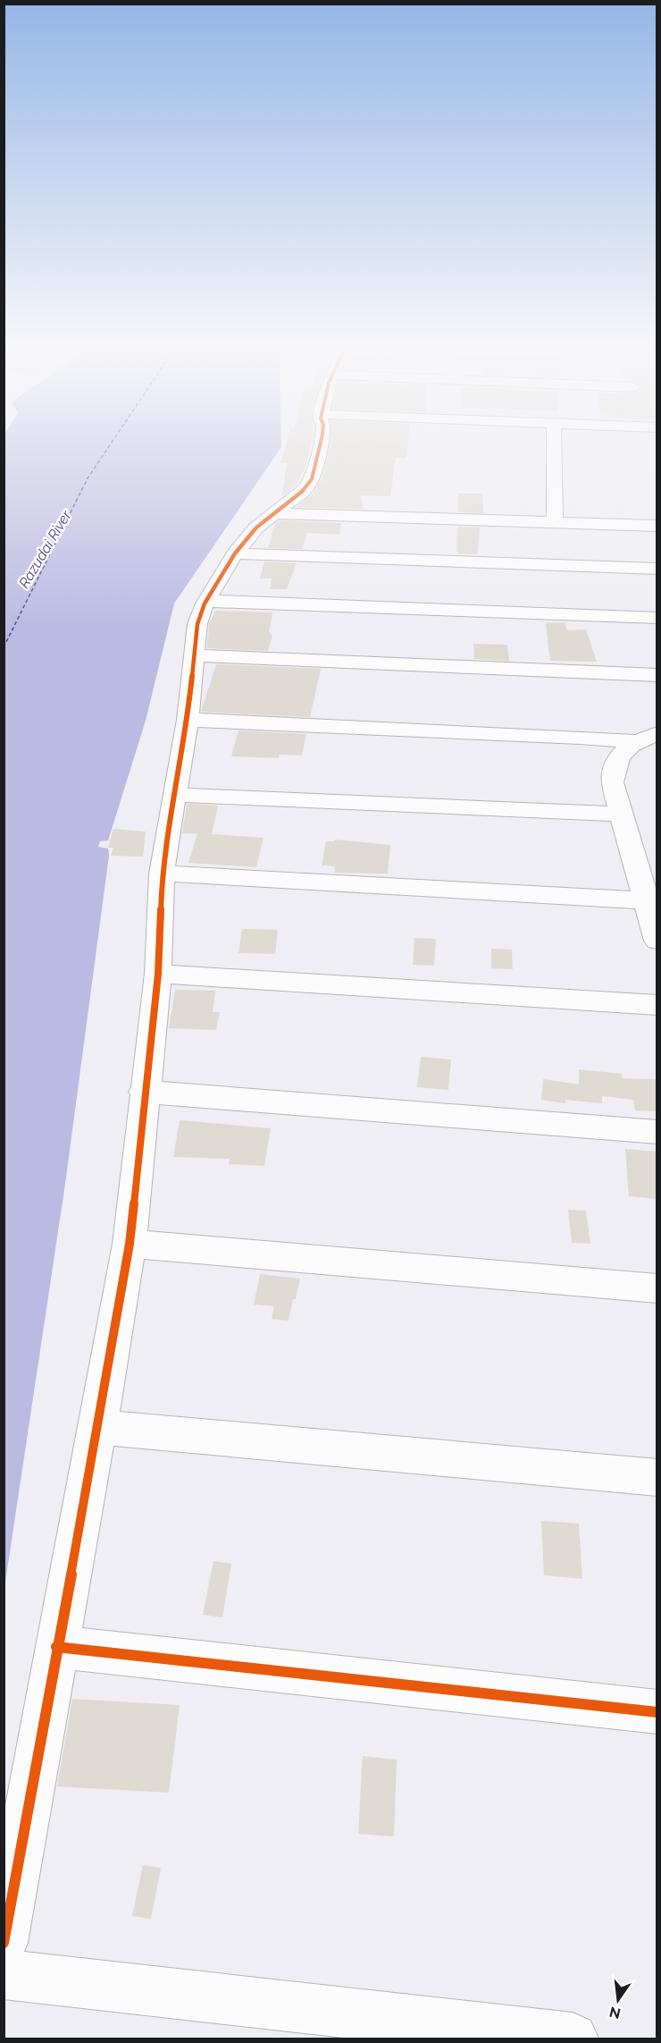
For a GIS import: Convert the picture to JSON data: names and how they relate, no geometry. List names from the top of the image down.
{
  "water": ["Razudai River"],
  "north": "bottom"
}
